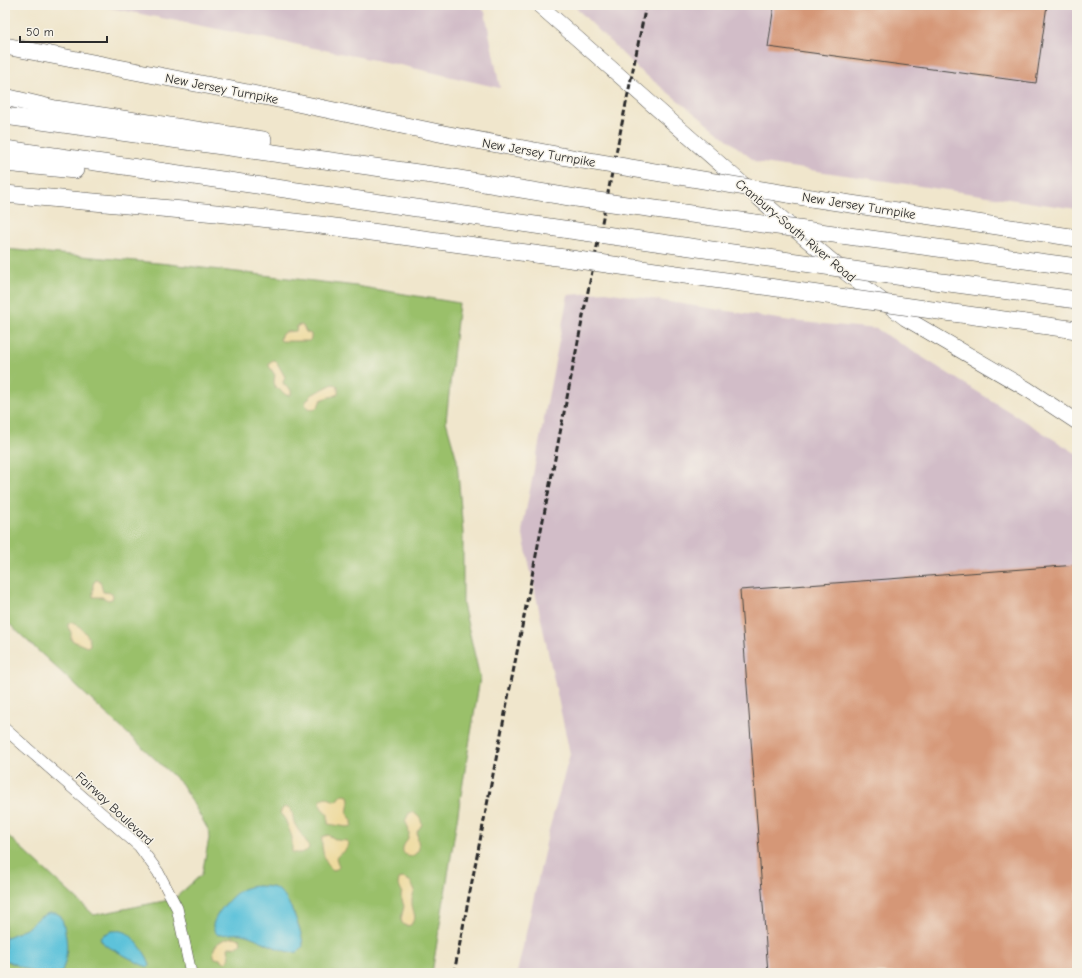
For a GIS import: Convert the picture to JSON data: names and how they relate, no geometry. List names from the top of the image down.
{
  "streets": {
    "highway": ["New Jersey Turnpike"],
    "main road": ["Cranbury-South River Road"],
    "street": ["Fairway Boulevard"]
  },
  "scale_bar": "50 m"
}
